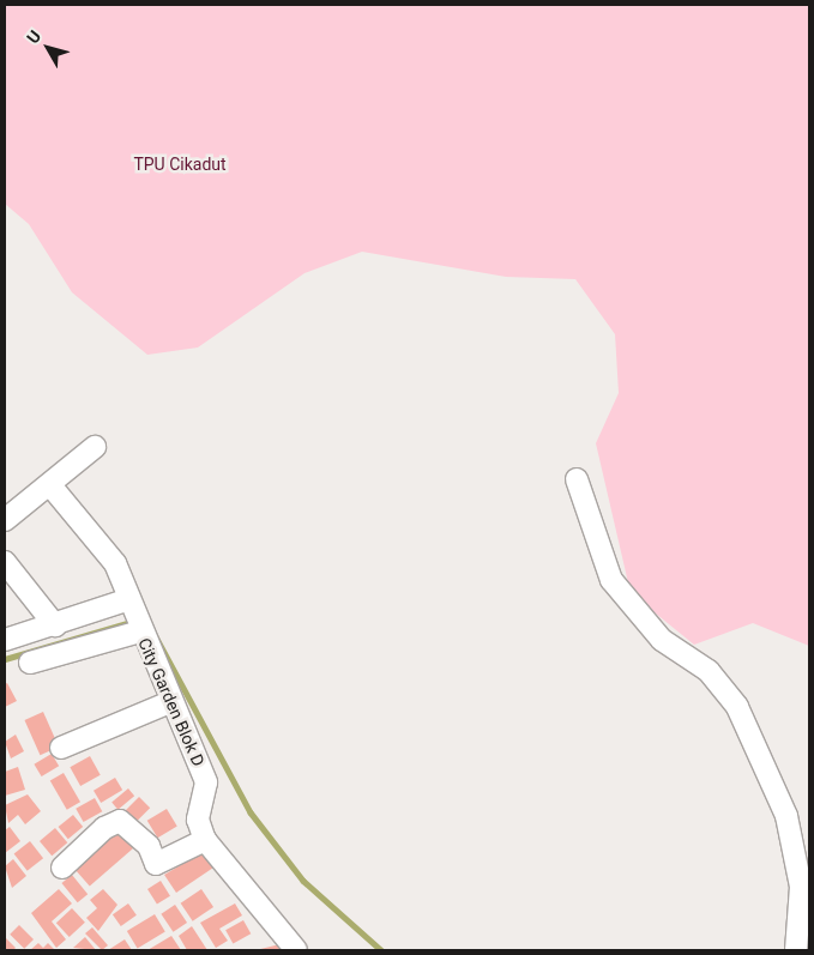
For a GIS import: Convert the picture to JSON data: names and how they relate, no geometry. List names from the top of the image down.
{
  "streets": {
    "street": ["City Garden Blok D"]
  },
  "parks": ["TPU Cikadut"],
  "north": "top left"
}
